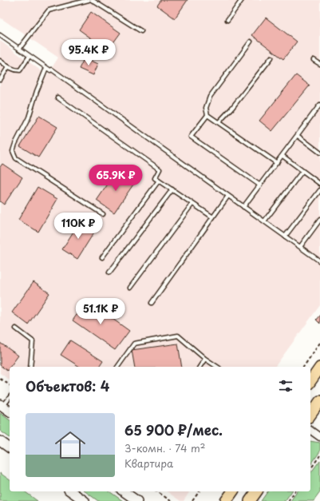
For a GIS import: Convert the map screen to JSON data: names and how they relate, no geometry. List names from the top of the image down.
{
  "page": {
    "price": [
      "95.4K ₽",
      "65.9K ₽",
      "110K ₽",
      "51.1K ₽"
    ],
    "heading": "Объектов: 4",
    "list": [
      {
        "name": "65 900 ₽/мес.",
        "note": "3-комн. · 74 m² · Квартира"
      }
    ]
  }
}
